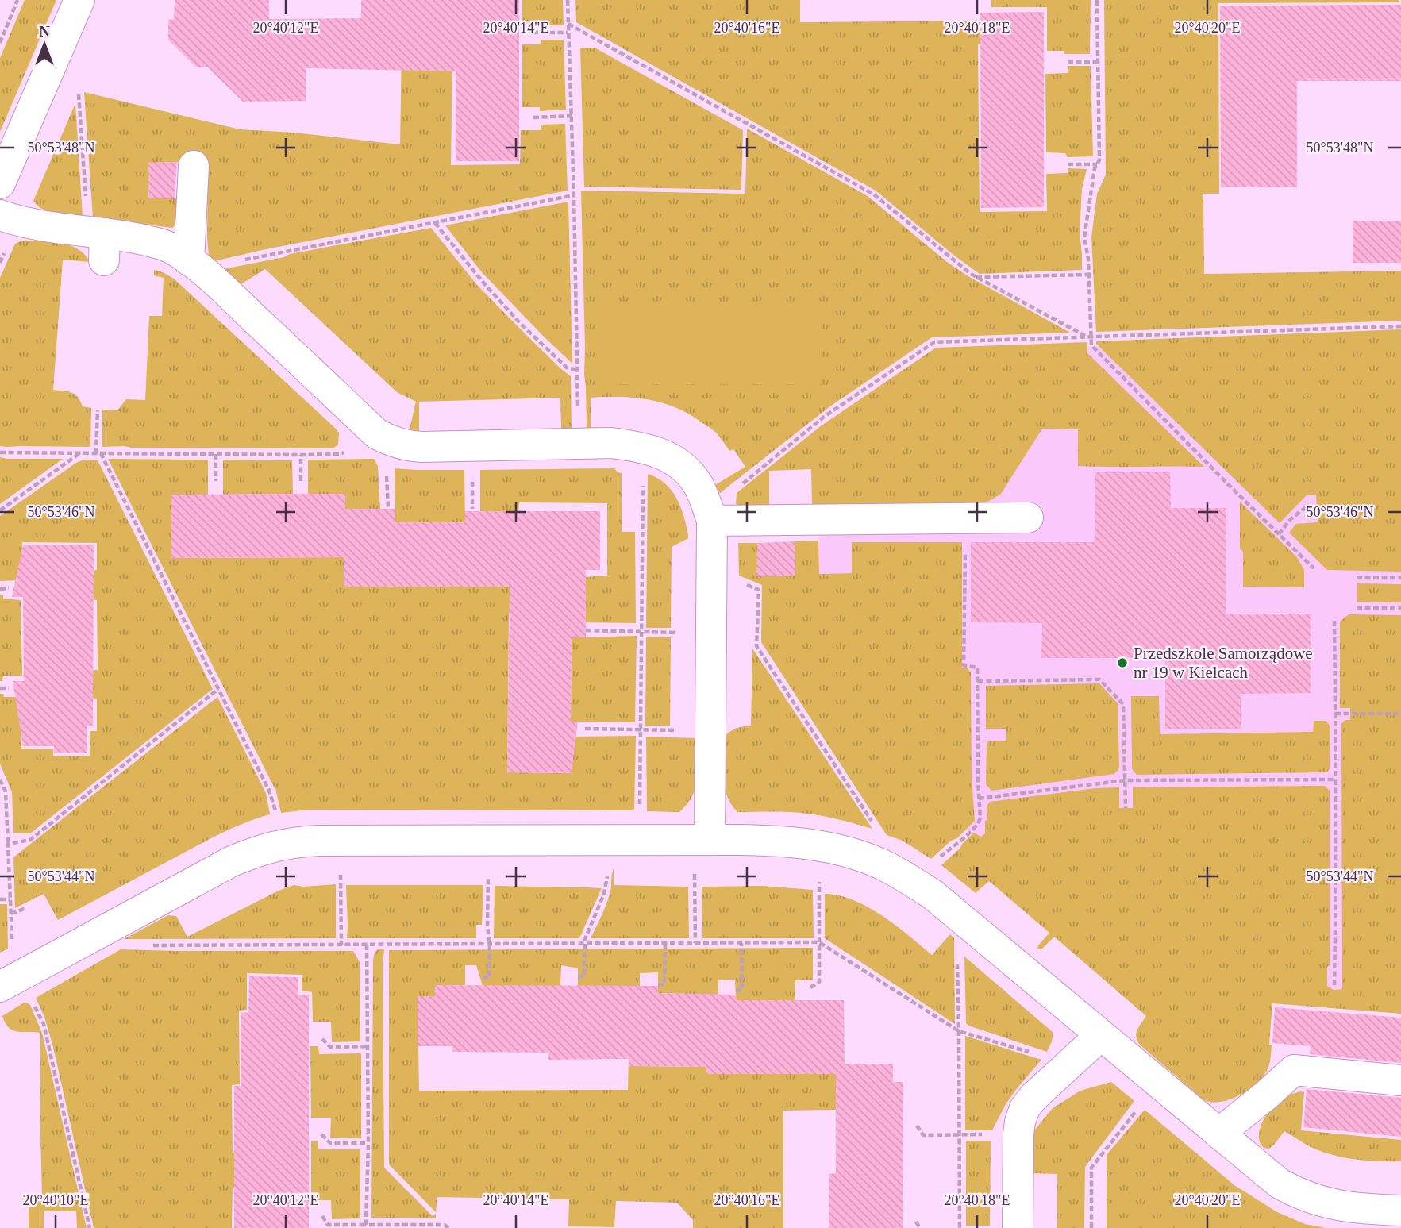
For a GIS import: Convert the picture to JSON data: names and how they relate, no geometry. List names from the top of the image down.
{
  "places": ["Przedszkole Samorządowe nr 19 w Kielcach"],
  "north": "top",
  "coordinates": [
    "20°40'12\"E",
    "20°40'14\"E",
    "20°40'16\"E",
    "20°40'18\"E",
    "20°40'20\"E",
    "50°53'48\"N",
    "50°53'46\"N",
    "50°53'44\"N",
    "20°40'10\"E"
  ]
}
